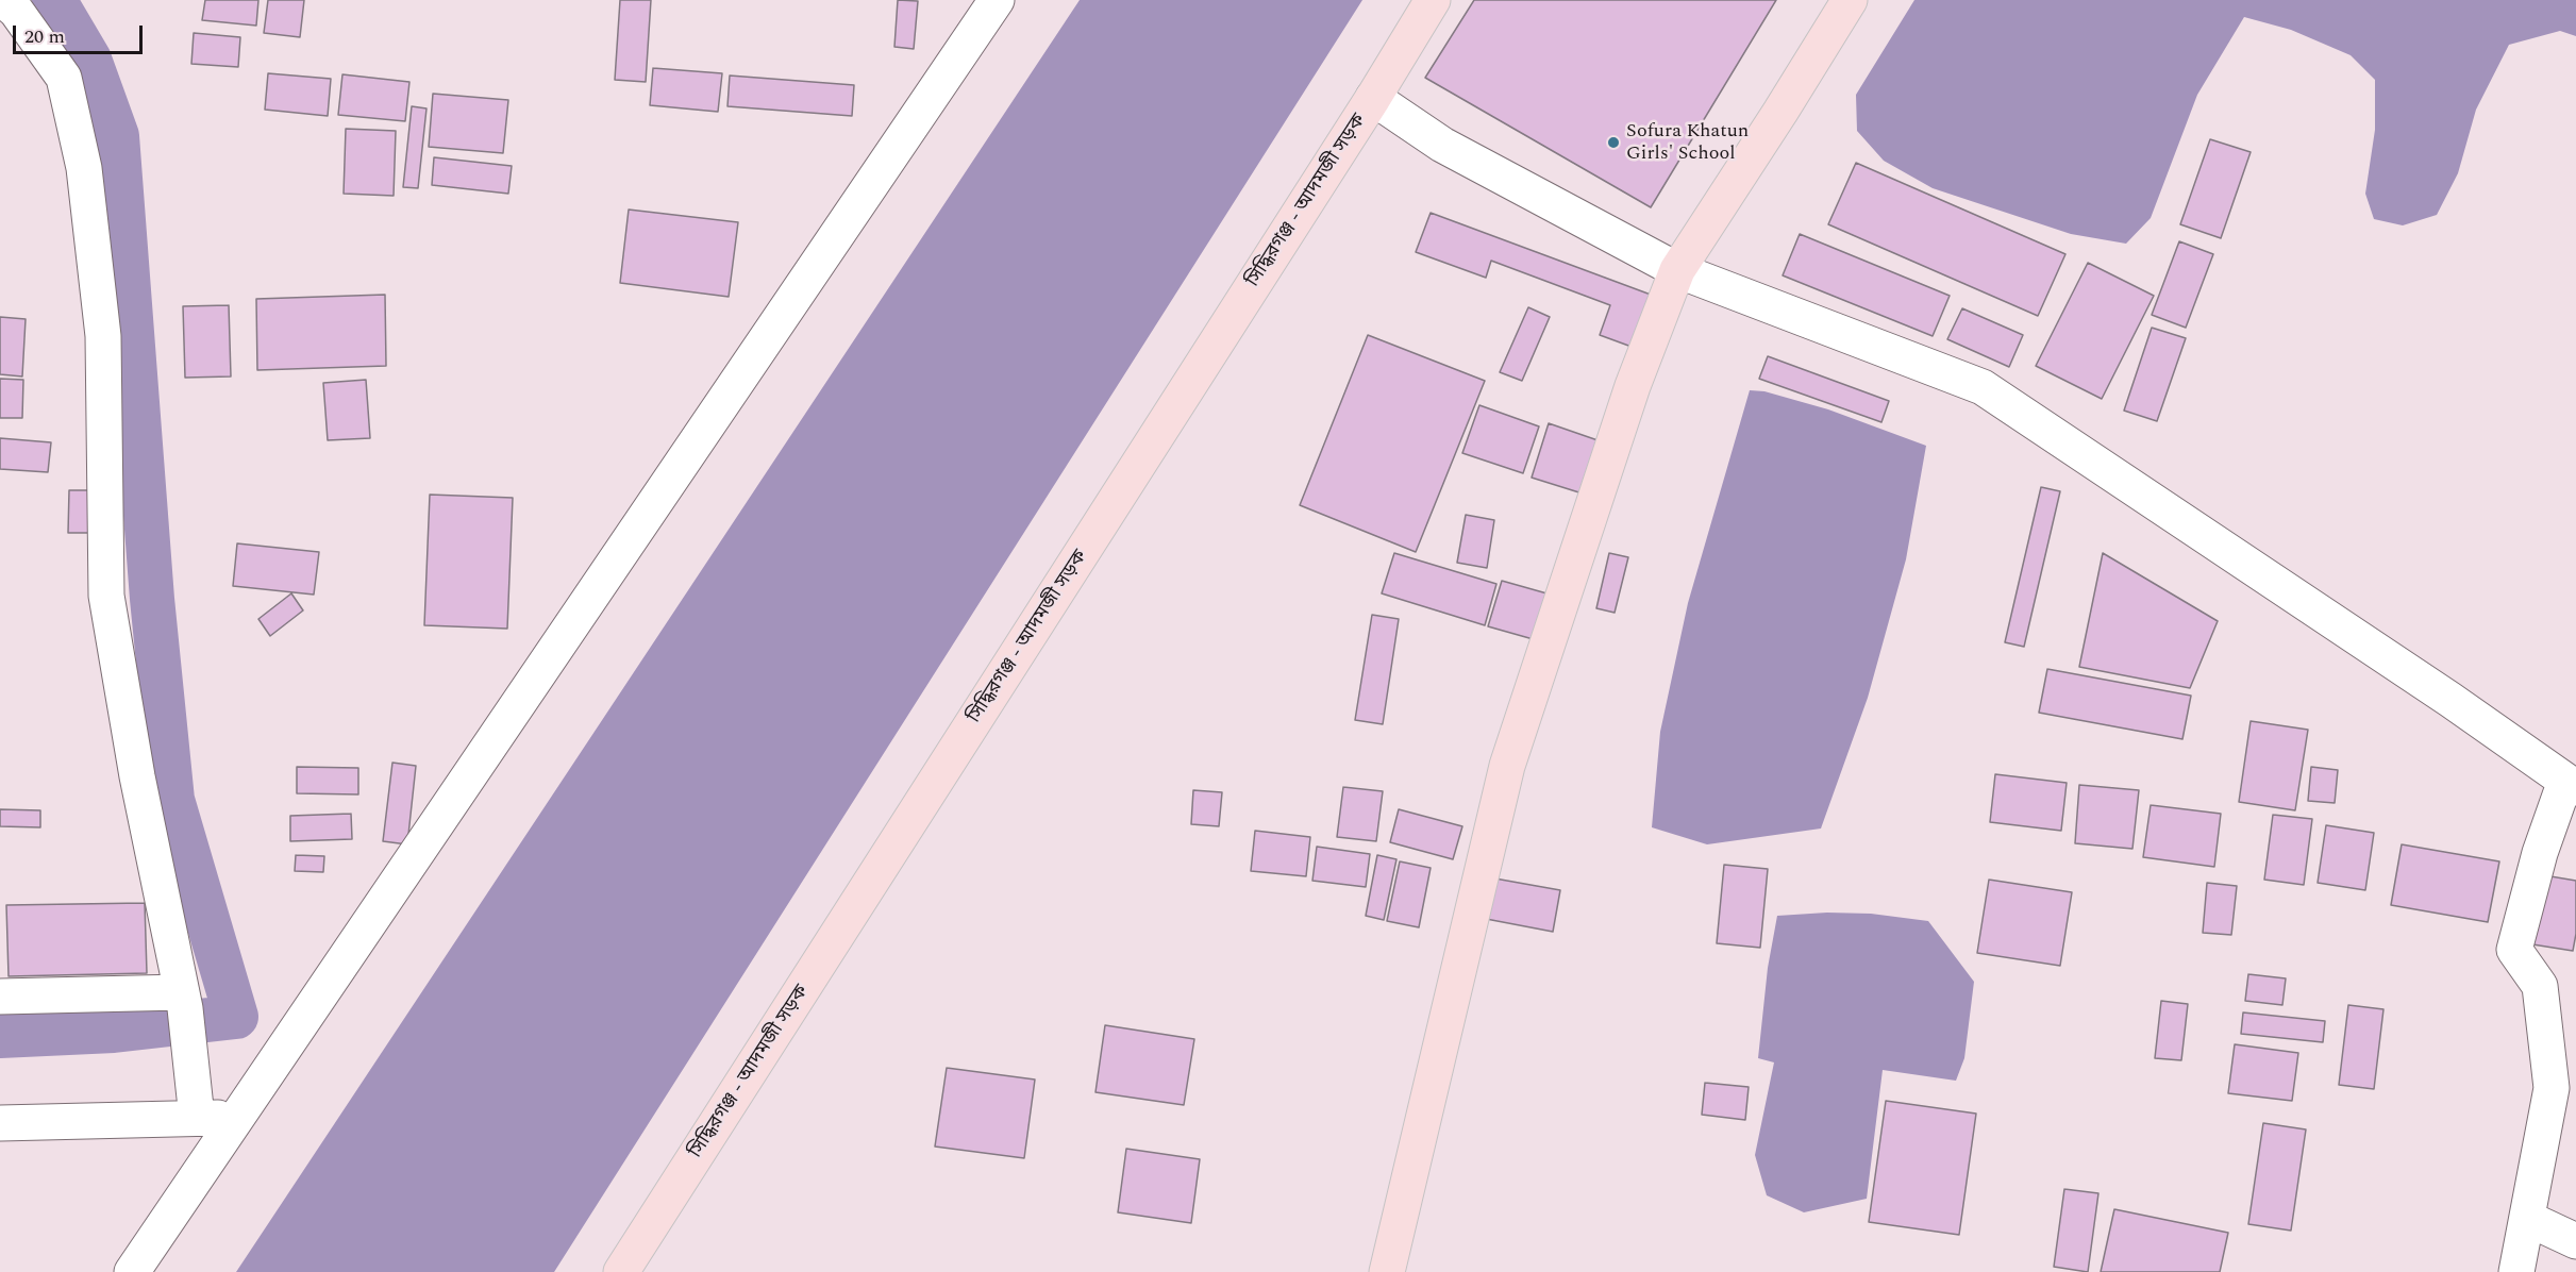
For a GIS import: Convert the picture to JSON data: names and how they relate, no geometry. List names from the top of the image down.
{
  "streets": {
    "main road": ["সিদ্ধিরগঞ্জ - আদমজী সড়ক"]
  },
  "places": ["Sofura Khatun Girls' School"],
  "scale_bar": "20 m"
}
